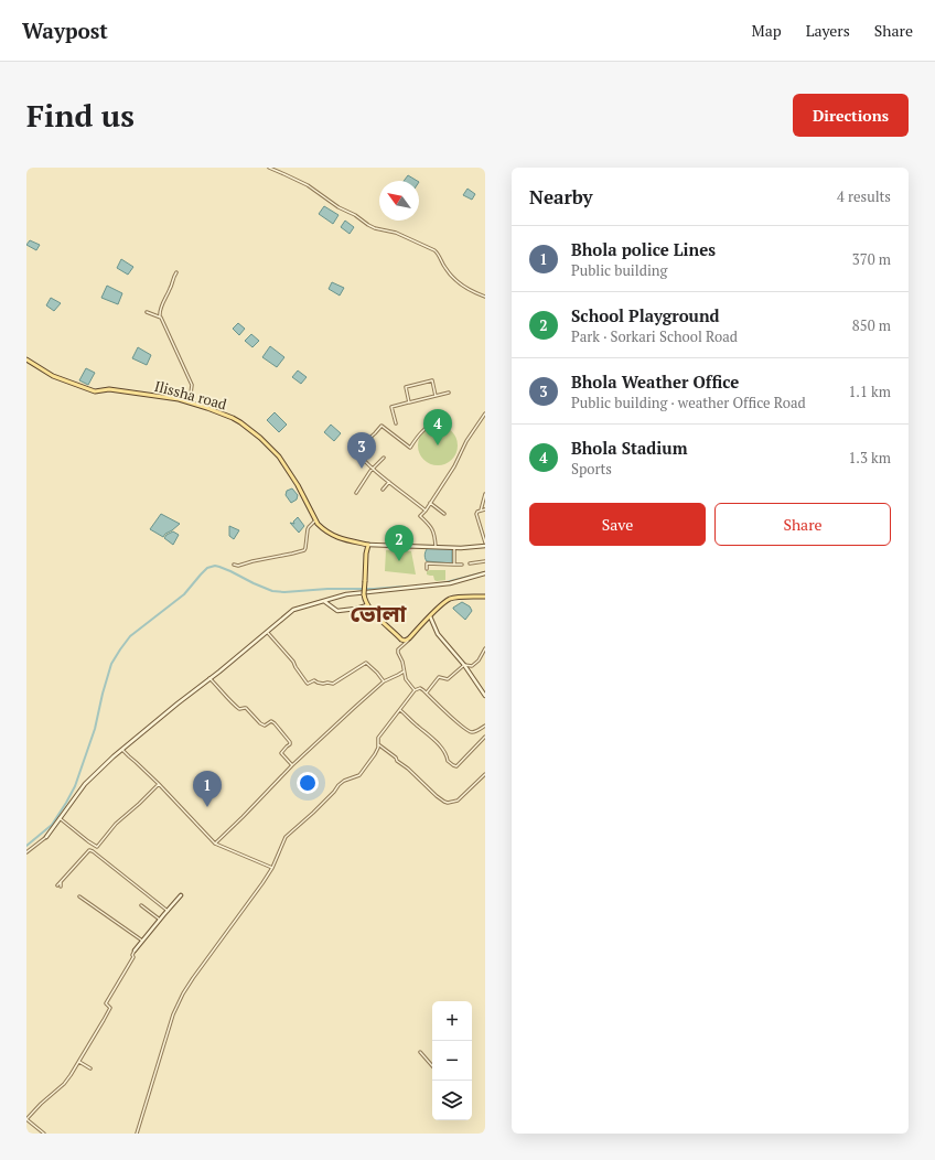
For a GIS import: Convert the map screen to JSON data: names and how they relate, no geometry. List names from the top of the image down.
{
  "streets": {
    "main road": ["Ilissha road"]
  },
  "districts": ["ভোলা"],
  "north": "top left",
  "page": {
    "header": "Waypost",
    "nav": ["Map", "Layers", "Share"],
    "buttons": [
      "Directions",
      ["Save", "Share"]
    ],
    "title": "Find us",
    "heading": ["Nearby", "4 results"],
    "list": [
      {
        "mark": "1",
        "name": "Bhola police Lines",
        "note": "Public building",
        "value": "370 m"
      },
      {
        "mark": "2",
        "name": "School Playground",
        "note": "Park · Sorkari School Road",
        "value": "850 m"
      },
      {
        "mark": "3",
        "name": "Bhola Weather Office",
        "note": "Public building · weather Office Road",
        "value": "1.1 km"
      },
      {
        "mark": "4",
        "name": "Bhola Stadium",
        "note": "Sports",
        "value": "1.3 km"
      }
    ],
    "pins": [
      "4",
      "3",
      "2",
      "1"
    ],
    "map_buttons": ["+", "−"]
  }
}
